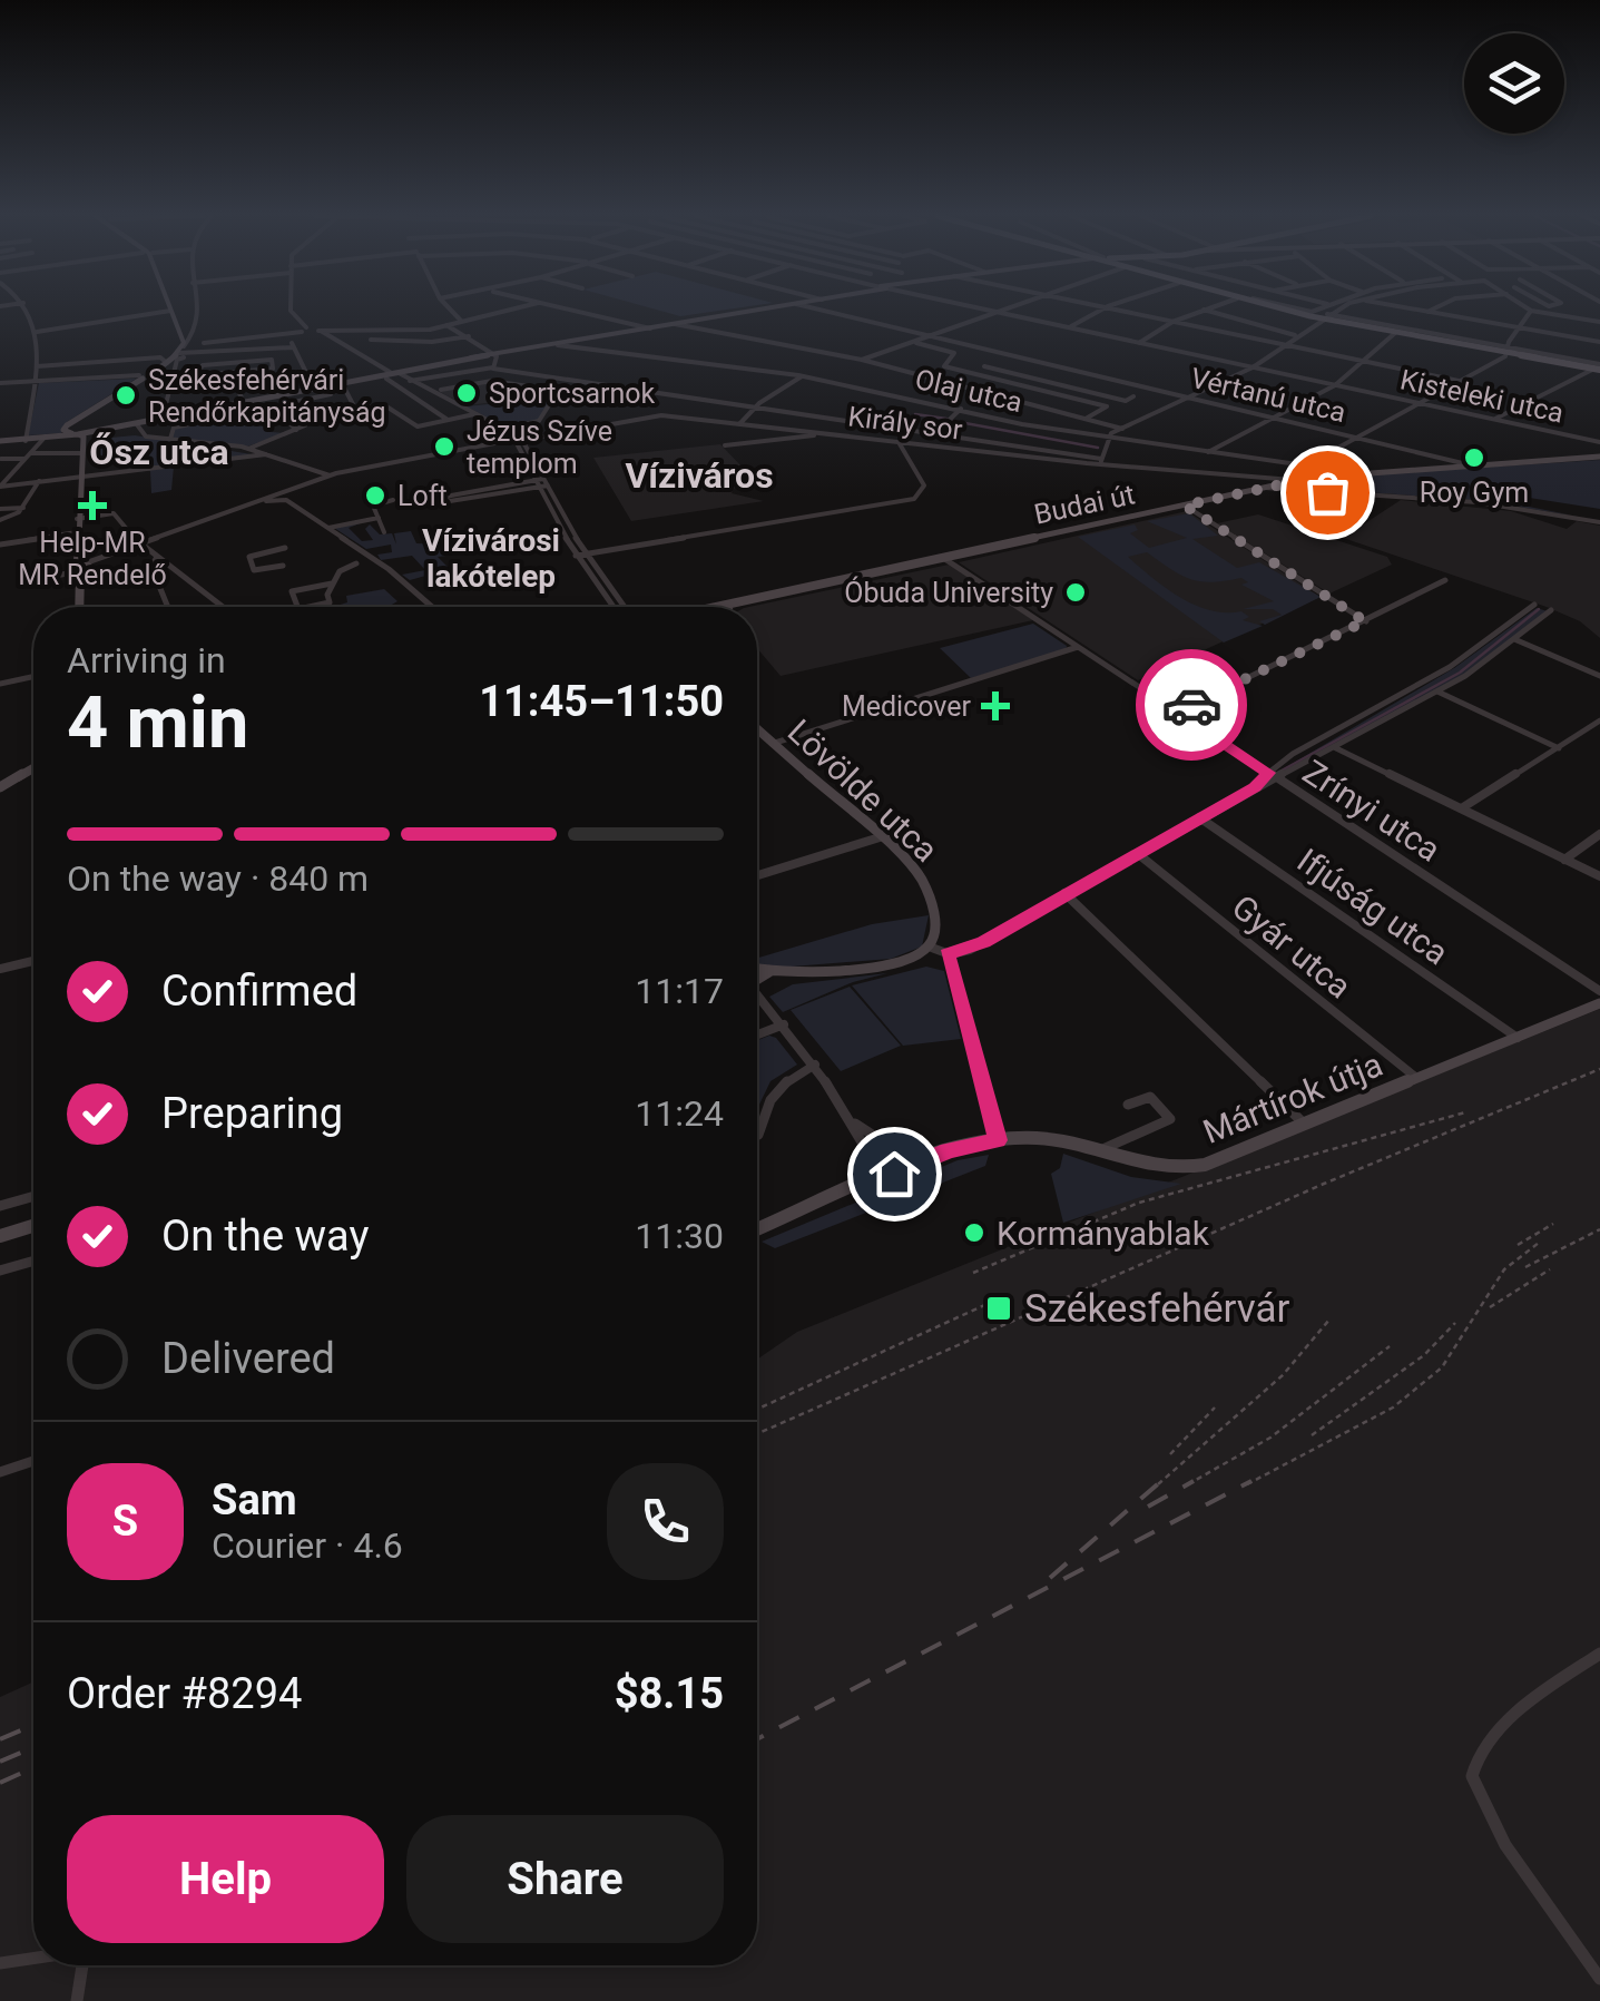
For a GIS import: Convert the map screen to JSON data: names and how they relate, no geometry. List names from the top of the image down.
{
  "streets": {
    "main road": ["Budai út", "Lövölde utca", "Mártírok útja"],
    "street": [
      "Olaj utca",
      "Vértanú utca",
      "Kisteleki utca",
      "Király sor",
      "Zrínyi utca",
      "Ifjúság utca",
      "Gyár utca"
    ]
  },
  "crossings": [
    ["Vértanú utca", "Budai út"],
    ["Király sor", "Budai út"],
    ["Budai út", "Zrínyi utca"],
    ["Ifjúság utca", "Mártírok útja"],
    ["Gyár utca", "Mártírok útja"]
  ],
  "districts": ["Ősz utca", "Víziváros", "Vízivárosi lakótelep"],
  "places": {
    "other": [
      "Sportcsarnok",
      "Székesfehérvári Rendőrkapitányság",
      "Jézus Szíve templom",
      "Roy Gym",
      "Loft",
      "Óbuda University",
      "Kormányablak"
    ],
    "health": ["Help-MR MR Rendelő", "Medicover"],
    "transit": ["Székesfehérvár"]
  },
  "page": {
    "heading": ["4 min", "Arriving in", "11:45–11:50"],
    "panel": [
      "Sam",
      "Courier · 4.6",
      "Order #8294",
      "$8.15"
    ],
    "bar": "On the way · 840 m",
    "list": [
      ["Confirmed", "11:17"],
      ["Preparing", "11:24"],
      ["On the way", "11:30"],
      "Delivered"
    ],
    "round": "S",
    "buttons": ["Help", "Share"]
  }
}
